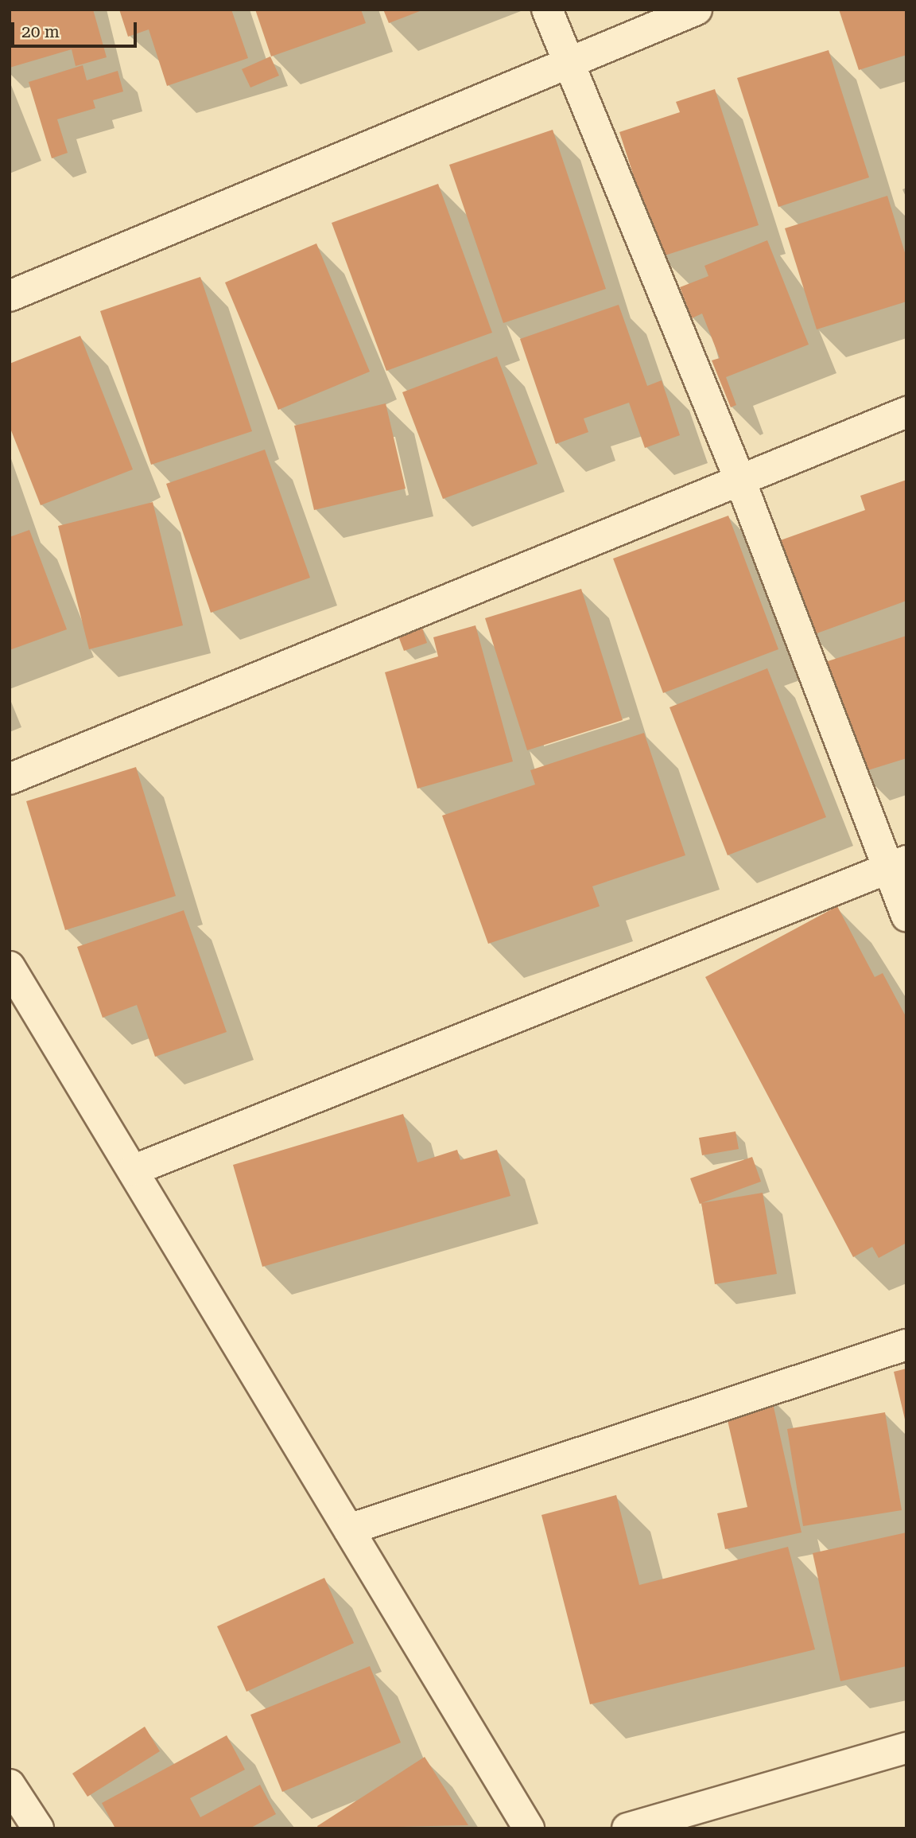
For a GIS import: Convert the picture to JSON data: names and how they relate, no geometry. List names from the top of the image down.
{
  "scale_bar": "20 m"
}
